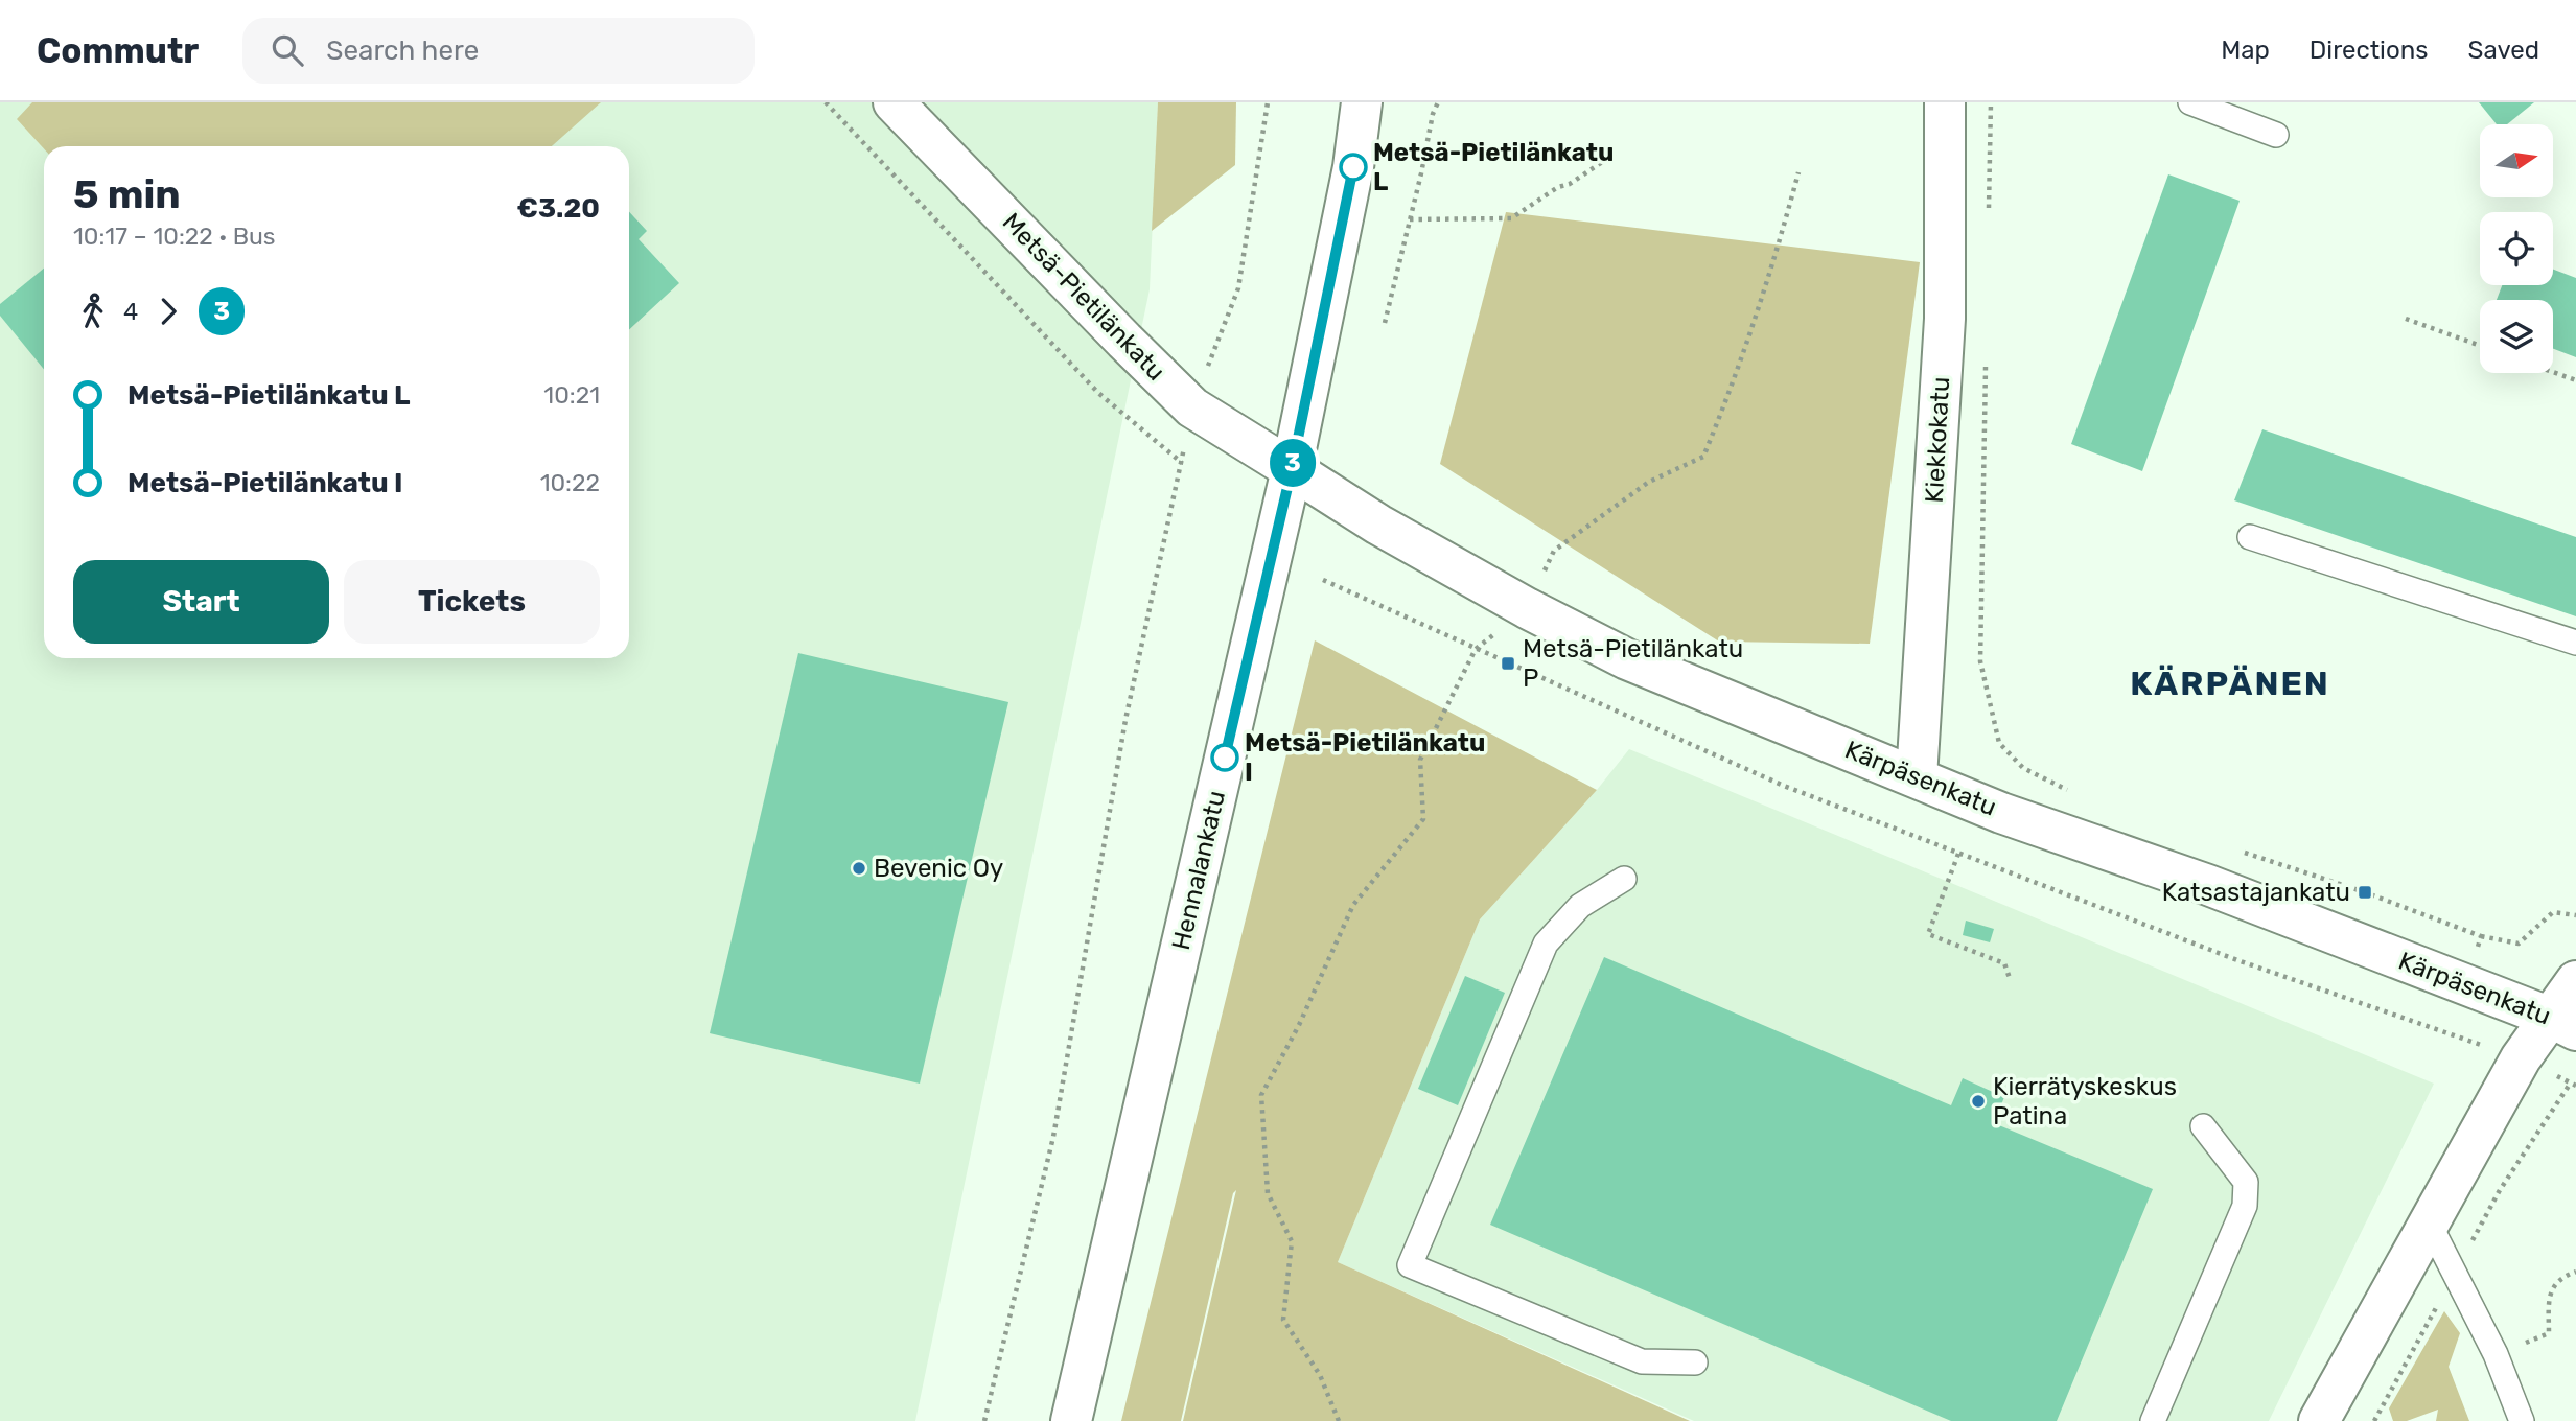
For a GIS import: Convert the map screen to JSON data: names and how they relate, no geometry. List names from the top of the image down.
{
  "streets": {
    "street": [
      "Metsä-Pietilänkatu",
      "Kiekkokatu",
      "Kärpäsenkatu",
      "Hennalankatu"
    ]
  },
  "crossings": [
    ["Metsä-Pietilänkatu", "Kärpäsenkatu"],
    ["Metsä-Pietilänkatu", "Hennalankatu"],
    ["Kiekkokatu", "Kärpäsenkatu"],
    ["Kärpäsenkatu", "Hennalankatu"]
  ],
  "districts": ["KÄRPÄNEN"],
  "places": {
    "other": [
      "Metsä-Pietilänkatu L",
      "Metsä-Pietilänkatu I",
      "Bevenic Oy",
      "Kierrätyskeskus Patina"
    ],
    "transit": ["Metsä-Pietilänkatu P", "Katsastajankatu"]
  },
  "lines": ["bus line 3"],
  "north": "right",
  "page": {
    "header": "Commutr",
    "search": "Search here",
    "nav": ["Map", "Directions", "Saved"],
    "on_map": "3",
    "heading": ["5 min", "10:17 – 10:22 · Bus", "€3.20"],
    "legs": ["4", "3"],
    "list": [
      {
        "name": "Metsä-Pietilänkatu L",
        "value": "10:21"
      },
      {
        "name": "Metsä-Pietilänkatu I",
        "value": "10:22"
      }
    ],
    "buttons": ["Start", "Tickets"]
  }
}
